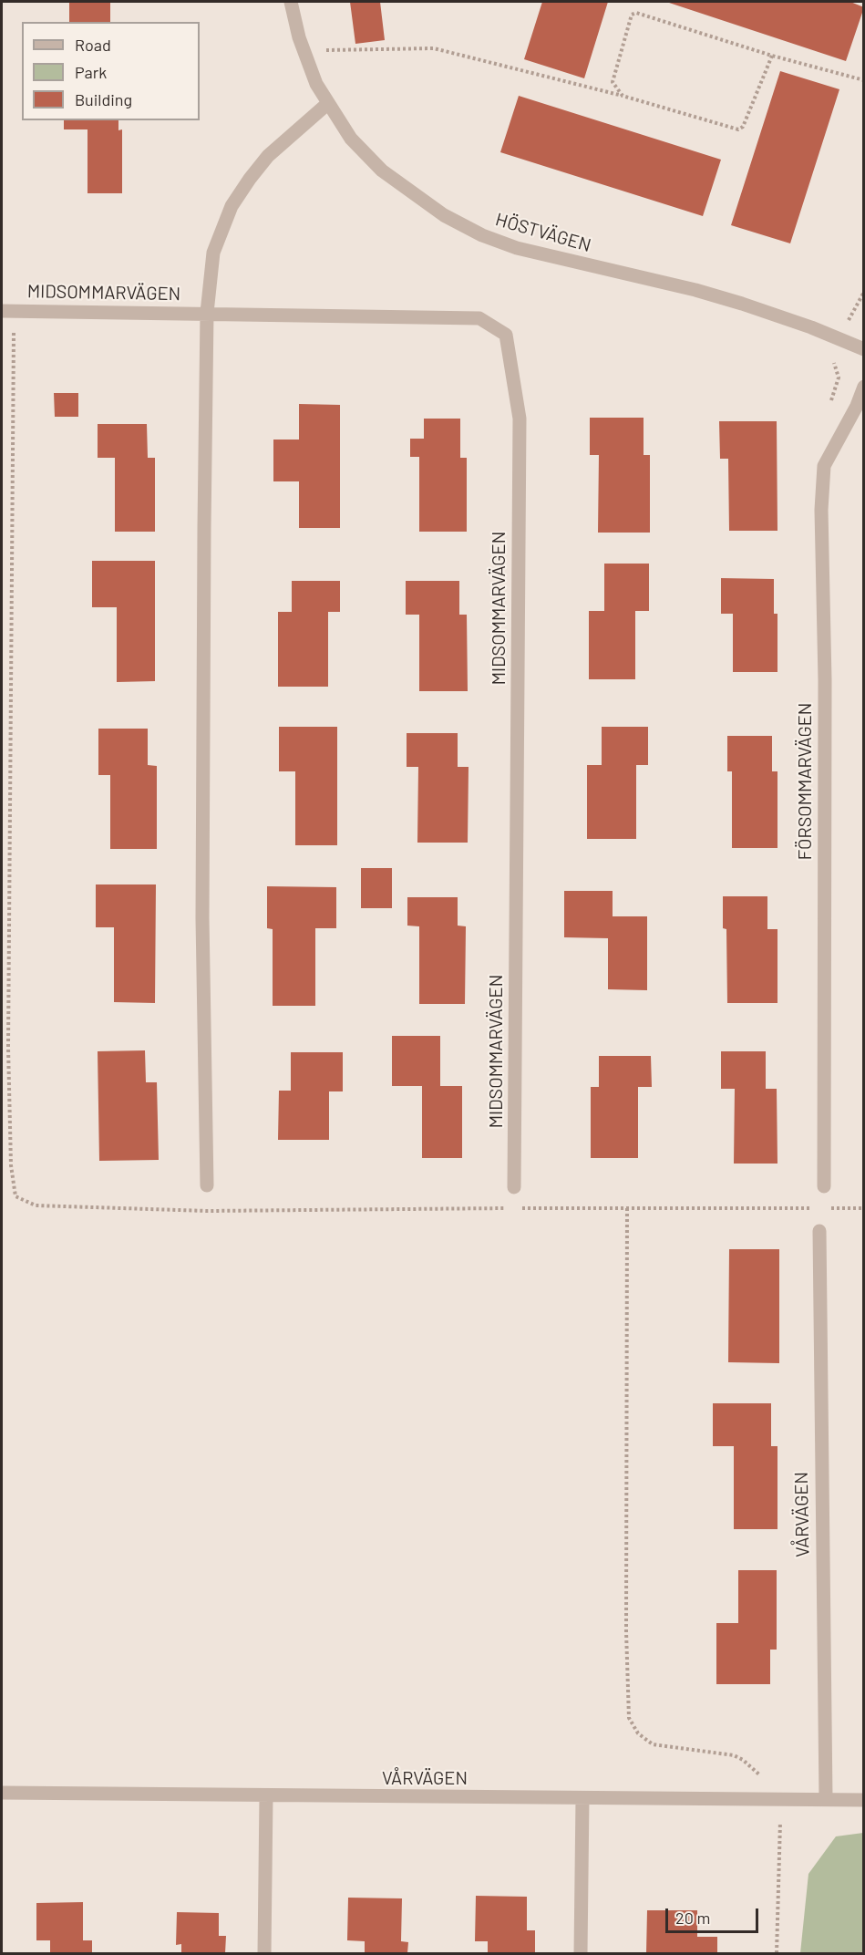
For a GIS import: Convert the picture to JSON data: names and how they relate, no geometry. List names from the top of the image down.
{
  "streets": {
    "street": [
      "HÖSTVÄGEN",
      "MIDSOMMARVÄGEN",
      "FÖRSOMMARVÄGEN",
      "VÅRVÄGEN"
    ]
  },
  "legend": ["Road", "Park", "Building"],
  "scale_bar": "20 m"
}
